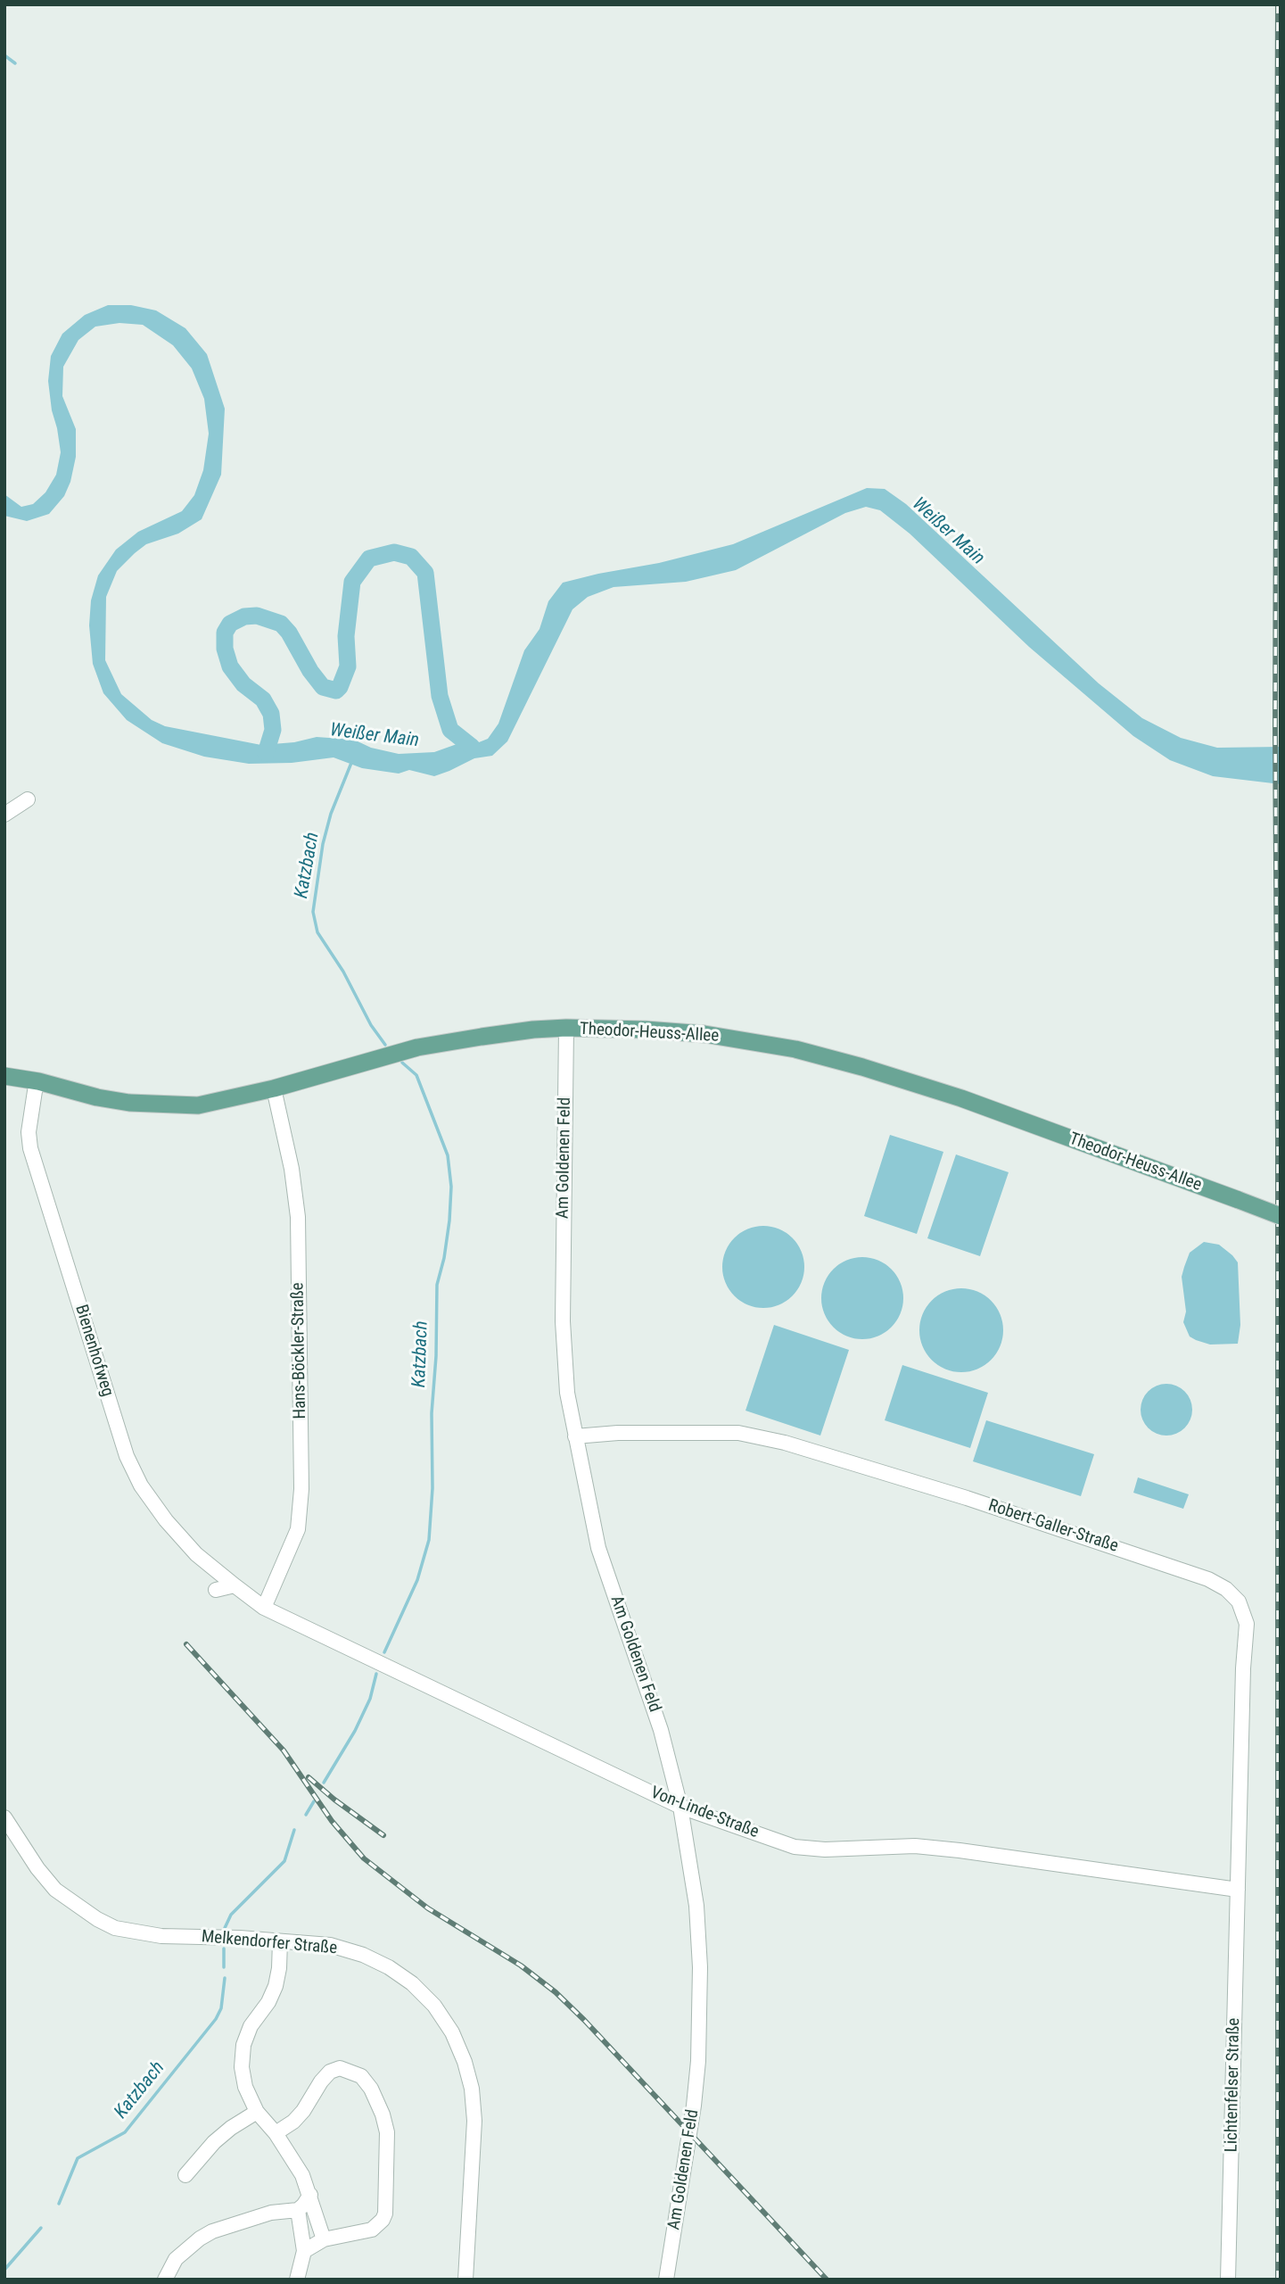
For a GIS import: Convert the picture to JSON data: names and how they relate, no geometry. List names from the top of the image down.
{
  "streets": {
    "main road": ["Theodor-Heuss-Allee"],
    "street": [
      "Am Goldenen Feld",
      "Bienenhofweg",
      "Hans-Böckler-Straße",
      "Robert-Galler-Straße",
      "Von-Linde-Straße",
      "Melkendorfer Straße",
      "Lichtenfelser Straße"
    ]
  },
  "crossings": [
    ["Theodor-Heuss-Allee", "Am Goldenen Feld"],
    ["Theodor-Heuss-Allee", "Bienenhofweg"],
    ["Theodor-Heuss-Allee", "Hans-Böckler-Straße"],
    ["Am Goldenen Feld", "Robert-Galler-Straße"],
    ["Am Goldenen Feld", "Von-Linde-Straße"],
    ["Bienenhofweg", "Von-Linde-Straße"],
    ["Hans-Böckler-Straße", "Von-Linde-Straße"],
    ["Robert-Galler-Straße", "Von-Linde-Straße"],
    ["Robert-Galler-Straße", "Lichtenfelser Straße"],
    ["Von-Linde-Straße", "Lichtenfelser Straße"]
  ],
  "water": ["Weißer Main", "Katzbach"]
}
